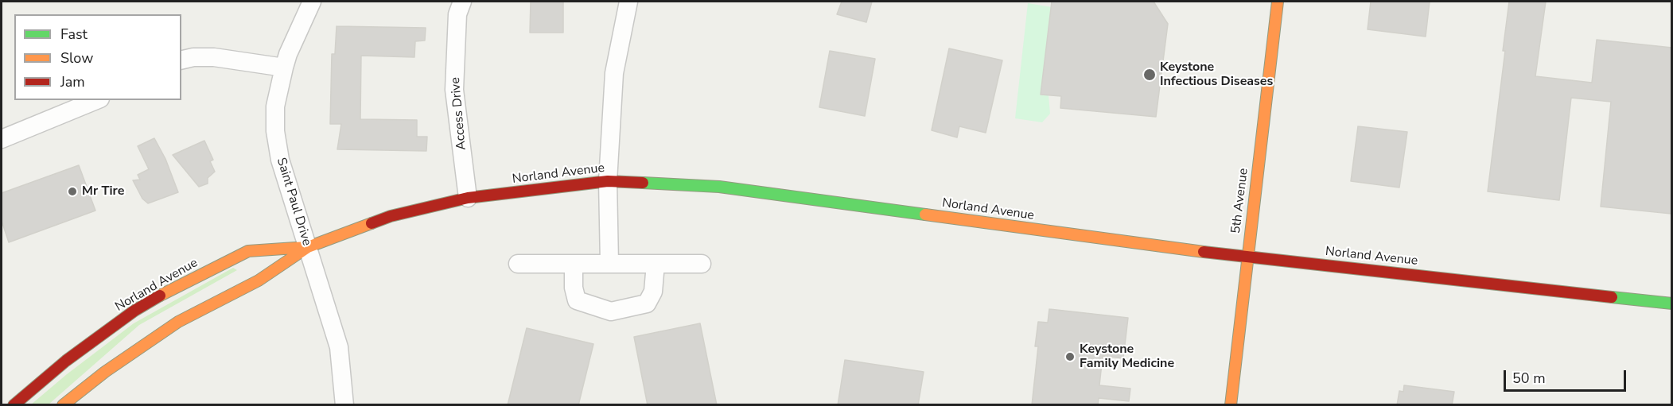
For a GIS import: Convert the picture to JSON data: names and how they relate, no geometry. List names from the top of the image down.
{
  "streets": {
    "main road": ["Norland Avenue", "5th Avenue"],
    "street": ["Access Drive", "Saint Paul Drive"]
  },
  "crossings": [
    ["Access Drive", "Norland Avenue"],
    ["Norland Avenue", "5th Avenue"],
    ["Norland Avenue", "Saint Paul Drive"]
  ],
  "places": ["Keystone Infectious Diseases", "Mr Tire", "Keystone Family Medicine"],
  "legend": ["Fast", "Slow", "Jam"],
  "scale_bar": "50 m"
}
